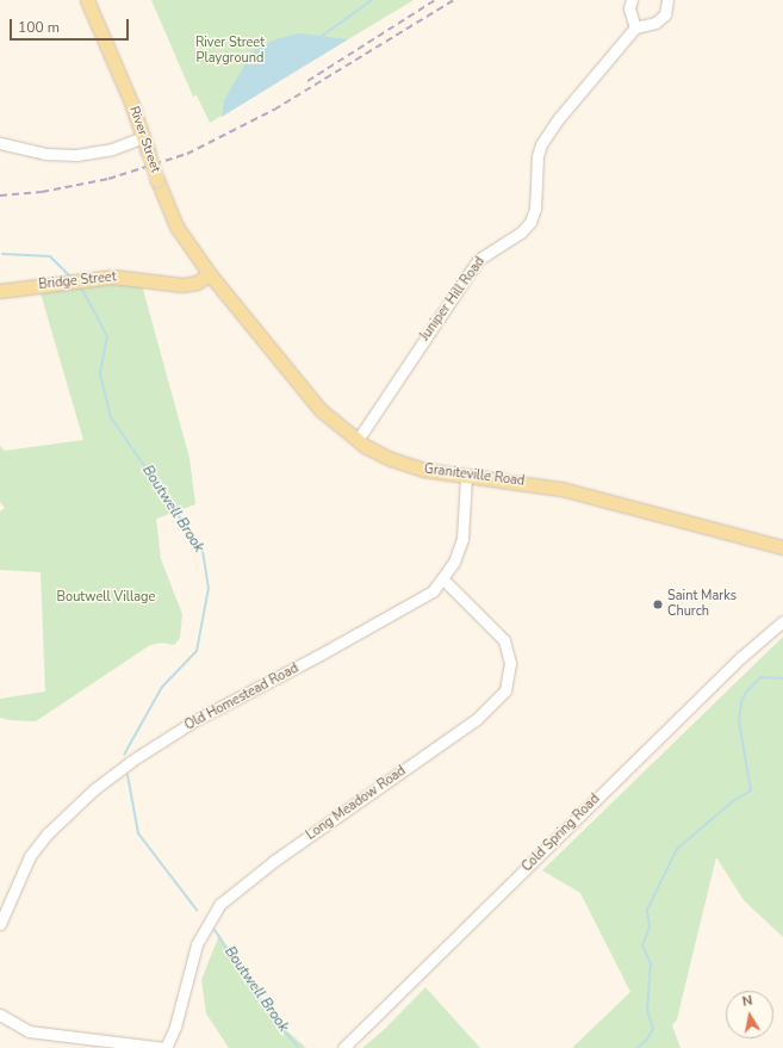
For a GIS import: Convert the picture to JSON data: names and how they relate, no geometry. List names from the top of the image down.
{
  "streets": {
    "main road": ["River Street", "Bridge Street", "Graniteville Road"],
    "street": [
      "Juniper Hill Road",
      "Old Homestead Road",
      "Long Meadow Road",
      "Cold Spring Road"
    ]
  },
  "crossings": [
    ["River Street", "Bridge Street"],
    ["River Street", "Graniteville Road"],
    ["Bridge Street", "Graniteville Road"],
    ["Juniper Hill Road", "Graniteville Road"],
    ["Graniteville Road", "Old Homestead Road"],
    ["Old Homestead Road", "Long Meadow Road"]
  ],
  "water": ["Boutwell Brook"],
  "parks": ["River Street Playground", "Boutwell Village"],
  "places": ["Saint Marks Church"],
  "scale_bar": "100 m",
  "north": "top"
}
